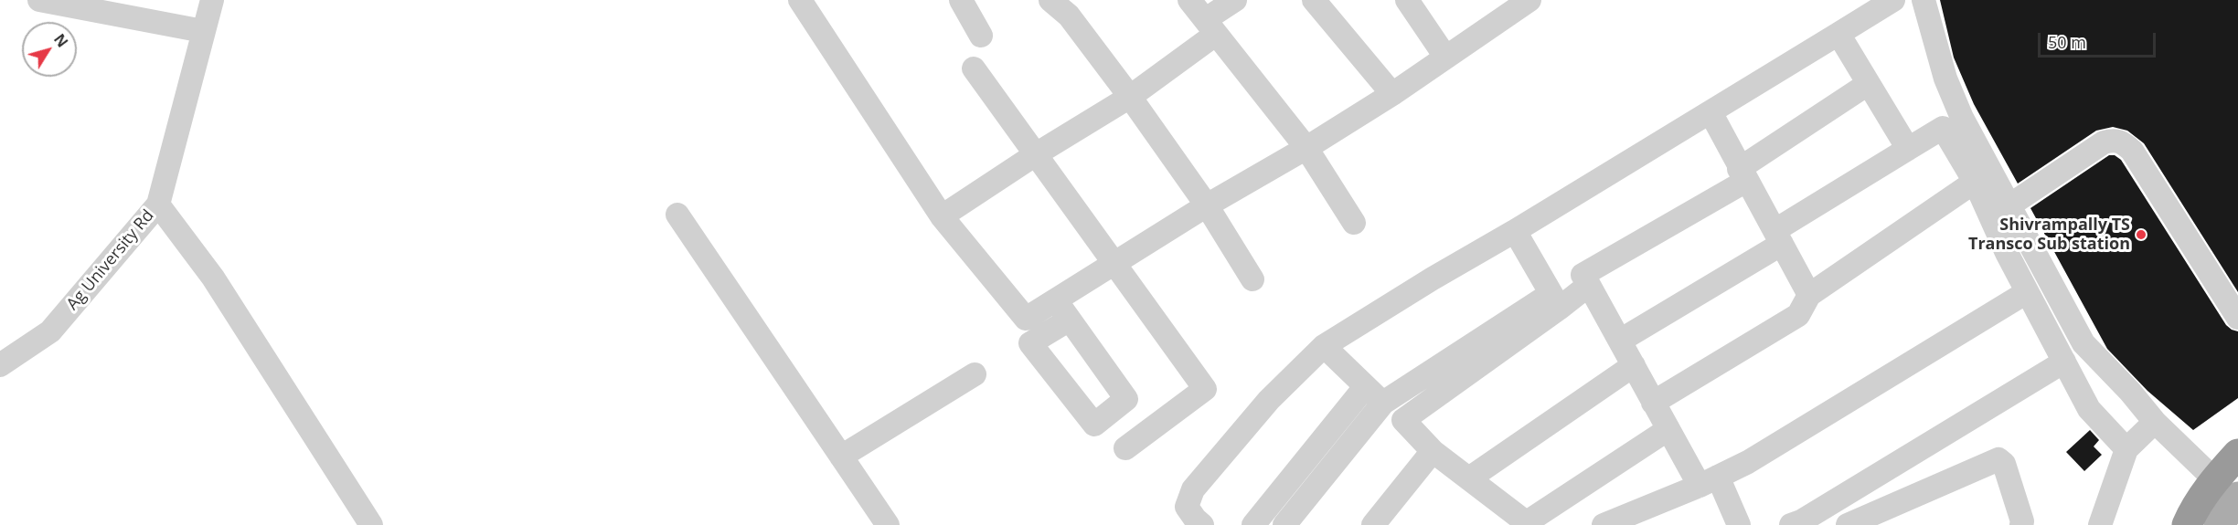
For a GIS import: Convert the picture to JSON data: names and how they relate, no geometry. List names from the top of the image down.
{
  "streets": {
    "street": ["Ag University Rd"]
  },
  "places": ["Shivrampally TS Transco Sub station"],
  "scale_bar": "50 m",
  "north": "top right"
}
